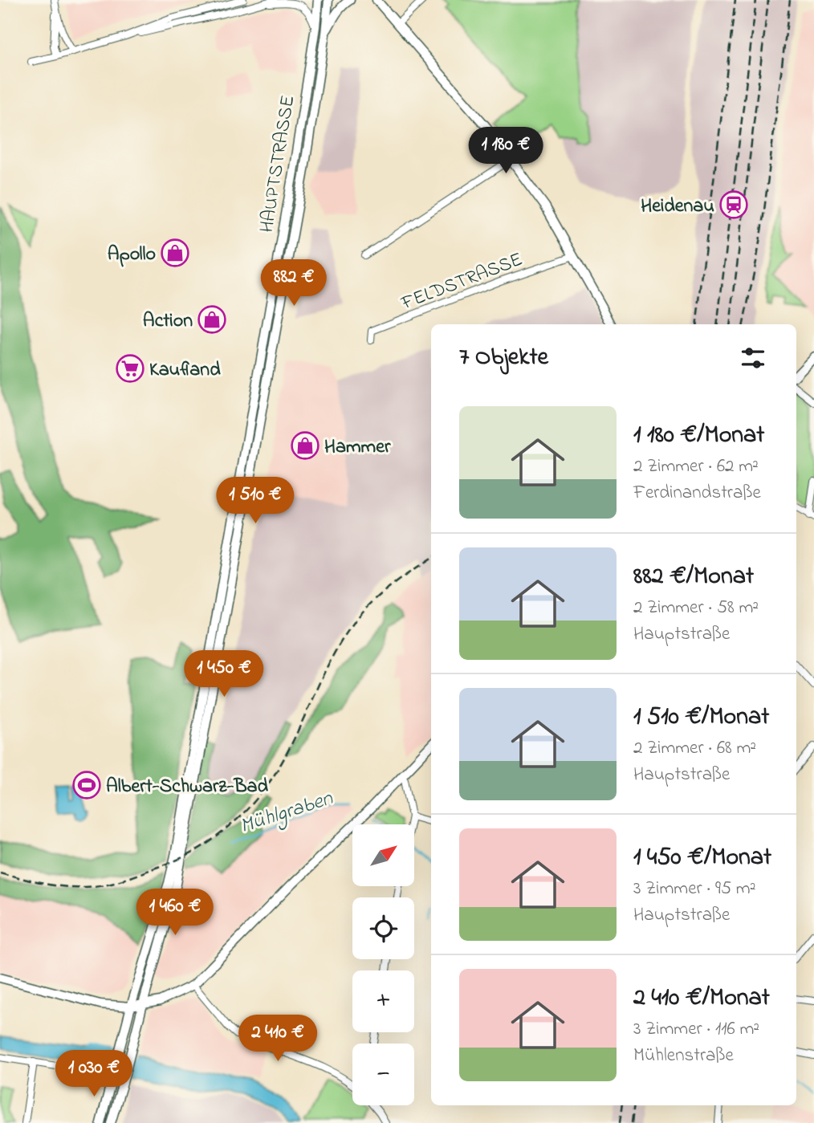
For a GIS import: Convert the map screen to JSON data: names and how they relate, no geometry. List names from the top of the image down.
{
  "streets": {
    "main road": ["HAUPTSTRASSE"],
    "street": ["FELDSTRASSE"]
  },
  "water": ["Mühlgraben"],
  "places": {
    "station": ["Heidenau"],
    "shop": ["Apollo", "Action", "Hammer"],
    "supermarket": ["Kaufland"],
    "sports": ["Albert-Schwarz-Bad"]
  },
  "north": "top right",
  "page": {
    "price": [
      "1 180 €",
      "882 €",
      "1 510 €",
      "1 450 €",
      "1 460 €",
      "2 410 €",
      "1 030 €"
    ],
    "heading": "7 Objekte",
    "list": [
      {
        "name": "1 180 €/Monat",
        "note": "2 Zimmer · 62 m² · Ferdinandstraße"
      },
      {
        "name": "882 €/Monat",
        "note": "2 Zimmer · 58 m² · Hauptstraße"
      },
      {
        "name": "1 510 €/Monat",
        "note": "2 Zimmer · 68 m² · Hauptstraße"
      },
      {
        "name": "1 450 €/Monat",
        "note": "3 Zimmer · 95 m² · Hauptstraße"
      },
      {
        "name": "2 410 €/Monat",
        "note": "3 Zimmer · 116 m² · Mühlenstraße"
      }
    ],
    "map_buttons": ["+", "−"]
  }
}
